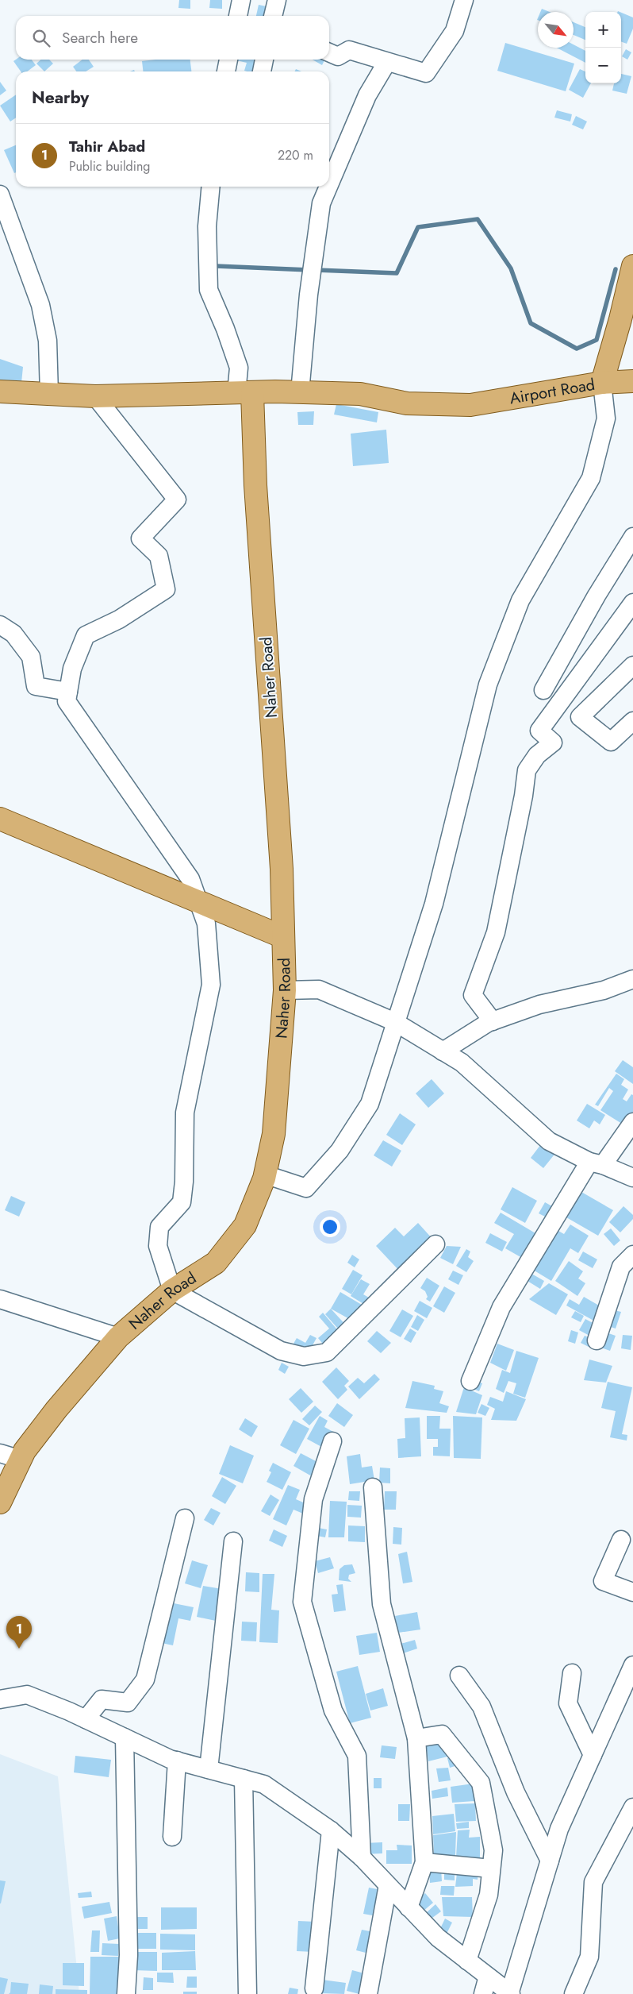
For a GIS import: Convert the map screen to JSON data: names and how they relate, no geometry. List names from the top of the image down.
{
  "streets": {
    "main road": ["Airport Road", "Naher Road"]
  },
  "crossings": [
    ["Airport Road", "Naher Road"]
  ],
  "north": "bottom right",
  "page": {
    "map_buttons": ["+", "−"],
    "search": "Search here",
    "heading": "Nearby",
    "list": [
      {
        "mark": "1",
        "name": "Tahir Abad",
        "note": "Public building",
        "value": "220 m"
      }
    ],
    "pins": "1"
  }
}
